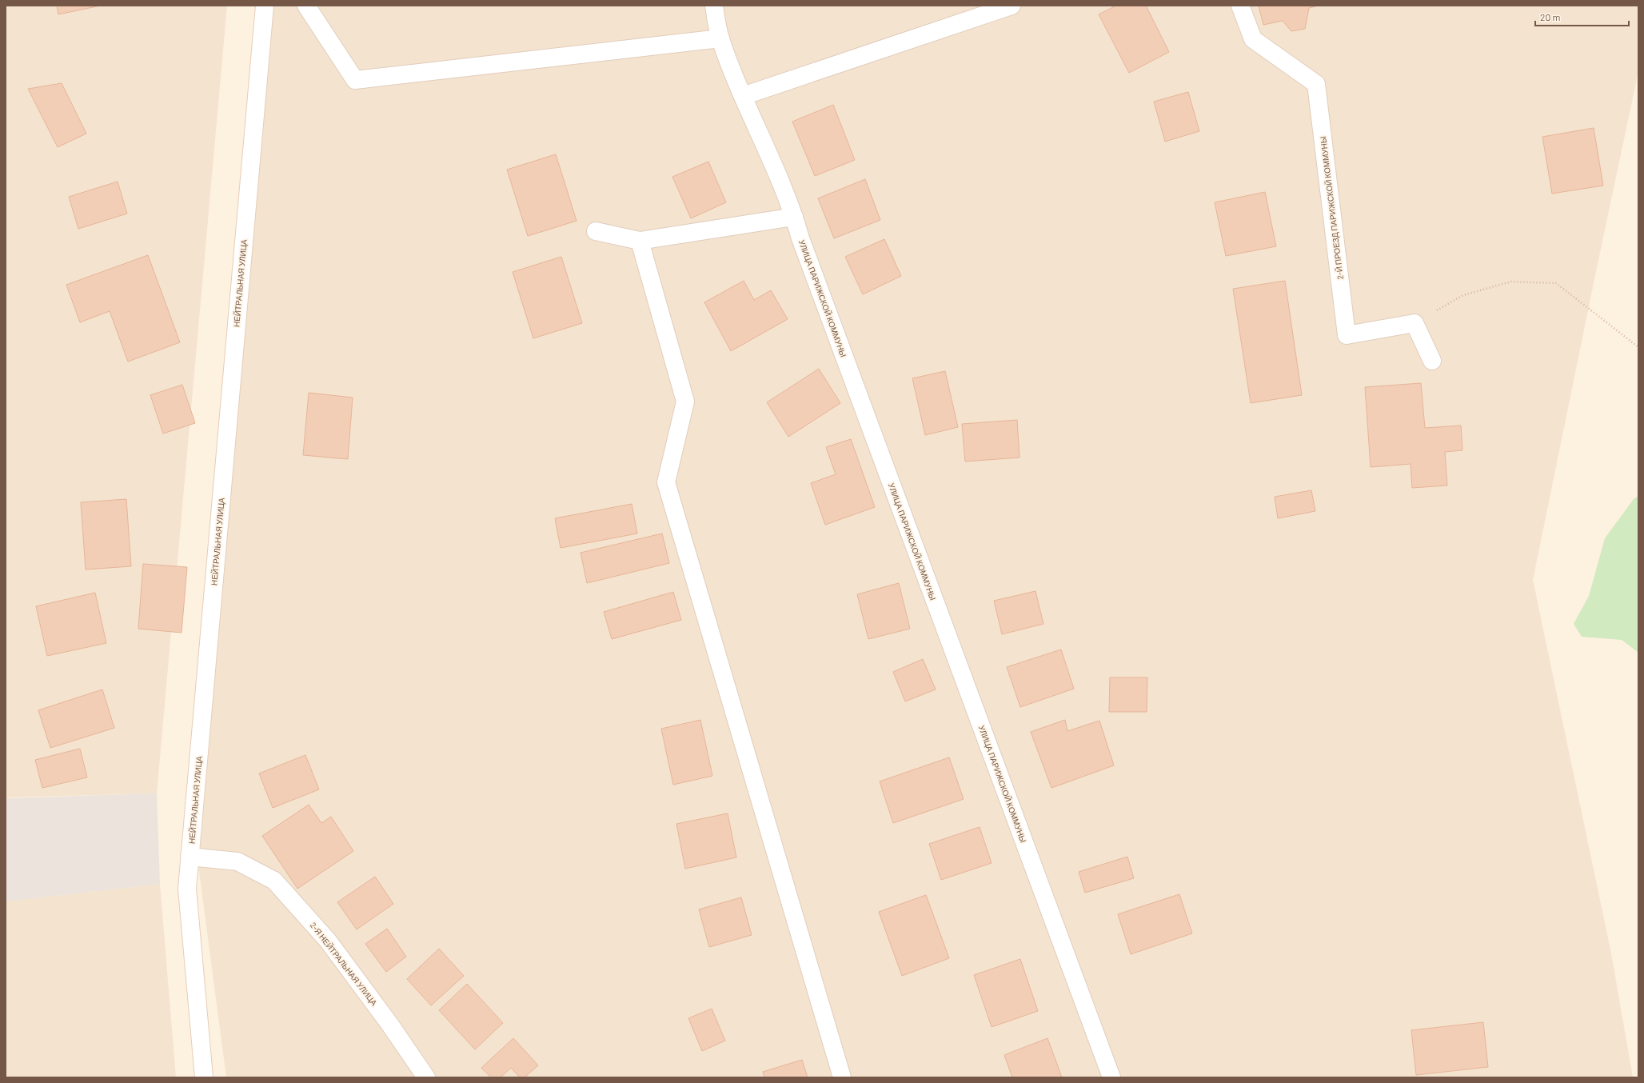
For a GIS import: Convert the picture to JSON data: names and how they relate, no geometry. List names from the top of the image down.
{
  "streets": {
    "street": [
      "2-Й ПРОЕЗД ПАРИЖСКОЙ КОММУНЫ",
      "НЕЙТРАЛЬНАЯ УЛИЦА",
      "УЛИЦА ПАРИЖСКОЙ КОММУНЫ",
      "2-Я НЕЙТРАЛЬНАЯ УЛИЦА"
    ]
  },
  "crossings": [
    ["НЕЙТРАЛЬНАЯ УЛИЦА", "2-Я НЕЙТРАЛЬНАЯ УЛИЦА"]
  ],
  "scale_bar": "20 m"
}
